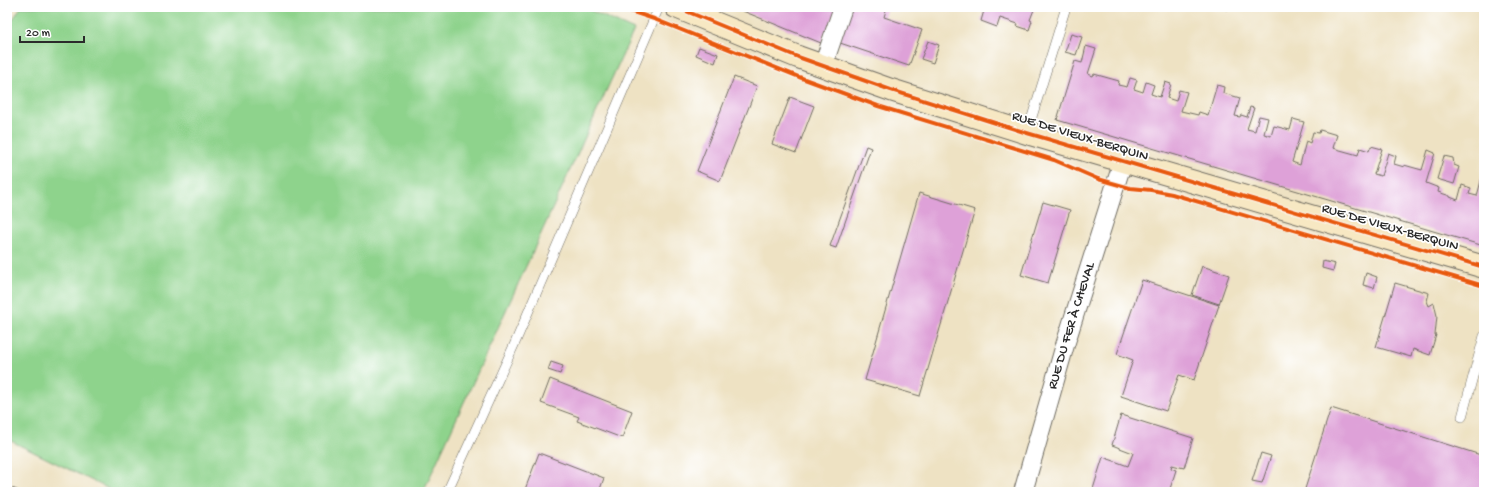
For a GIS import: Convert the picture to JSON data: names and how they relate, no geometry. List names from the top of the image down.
{
  "streets": {
    "street": ["RUE DE VIEUX-BERQUIN", "RUE DU FER À CHEVAL"]
  },
  "crossings": [
    ["RUE DE VIEUX-BERQUIN", "RUE DU FER À CHEVAL"]
  ],
  "scale_bar": "20 m"
}
